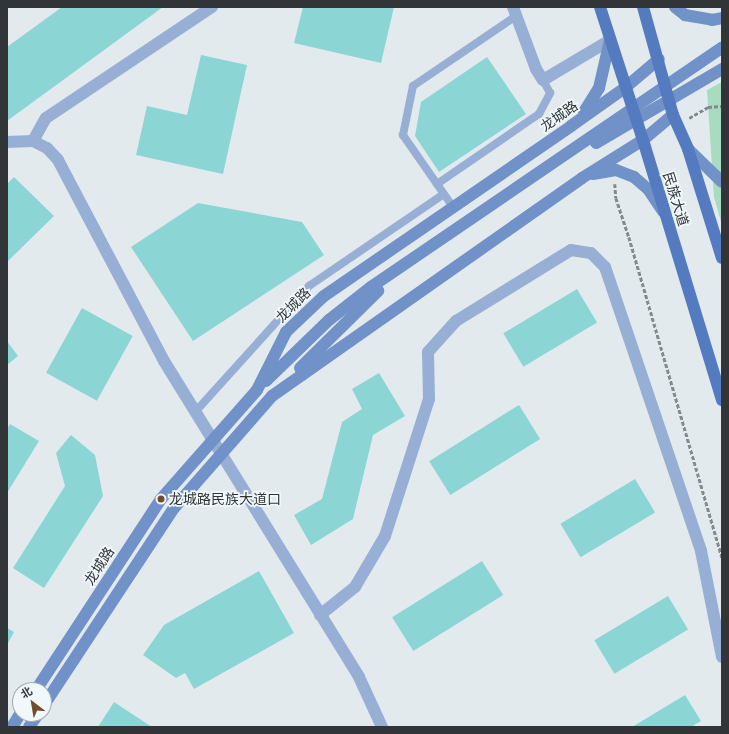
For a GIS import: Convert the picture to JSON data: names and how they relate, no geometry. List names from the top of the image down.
{
  "streets": {
    "main road": ["民族大道"],
    "street": ["龙城路"]
  },
  "crossings": [
    ["龙城路", "民族大道"]
  ],
  "places": ["龙城路民族大道口"],
  "north": "top left"
}
